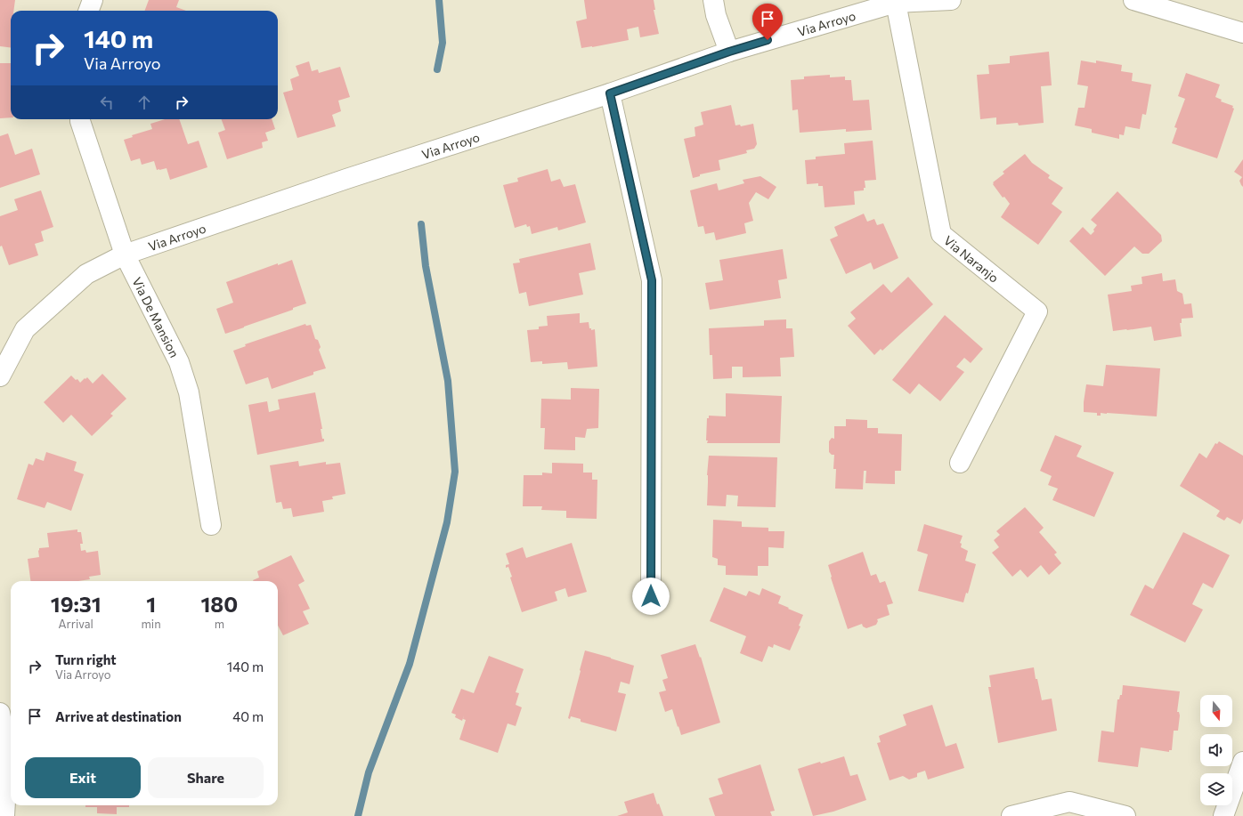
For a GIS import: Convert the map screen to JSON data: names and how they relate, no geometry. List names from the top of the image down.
{
  "streets": {
    "street": ["Via Arroyo", "Via Naranjo", "Via De Mansion"]
  },
  "crossings": [
    ["Via Arroyo", "Via Naranjo"],
    ["Via Arroyo", "Via De Mansion"]
  ],
  "north": "bottom",
  "page": {
    "turn": ["140 m", "Via Arroyo"],
    "eta": [
      "19:31",
      "Arrival",
      "1",
      "min",
      "180",
      "m"
    ],
    "list": [
      {
        "name": "Turn right",
        "note": "Via Arroyo",
        "value": "140 m"
      },
      {
        "name": "Arrive at destination",
        "value": "40 m"
      }
    ],
    "buttons": ["Exit", "Share"]
  }
}
